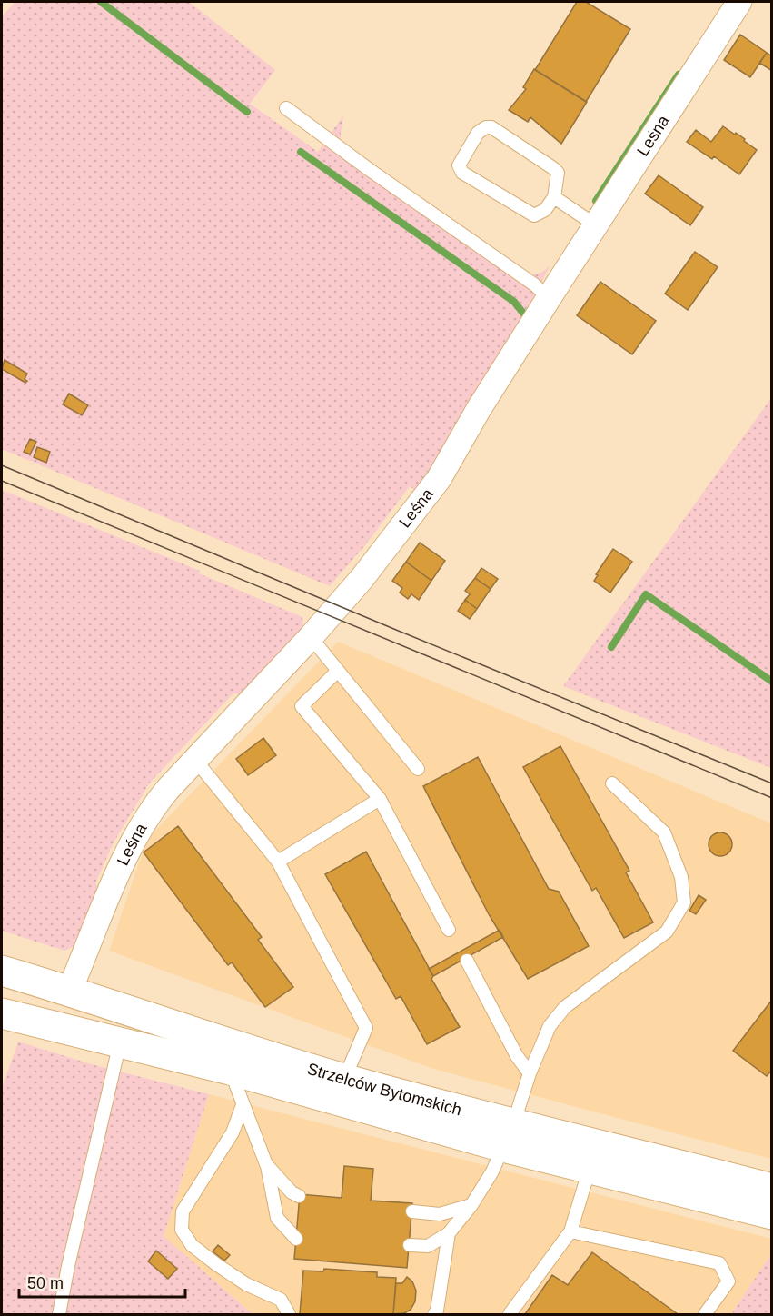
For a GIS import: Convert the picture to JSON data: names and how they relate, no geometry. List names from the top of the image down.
{
  "streets": {
    "main road": ["Strzelców Bytomskich"],
    "street": ["Leśna"]
  },
  "crossings": [
    ["Leśna", "Strzelców Bytomskich"]
  ],
  "scale_bar": "50 m"
}
